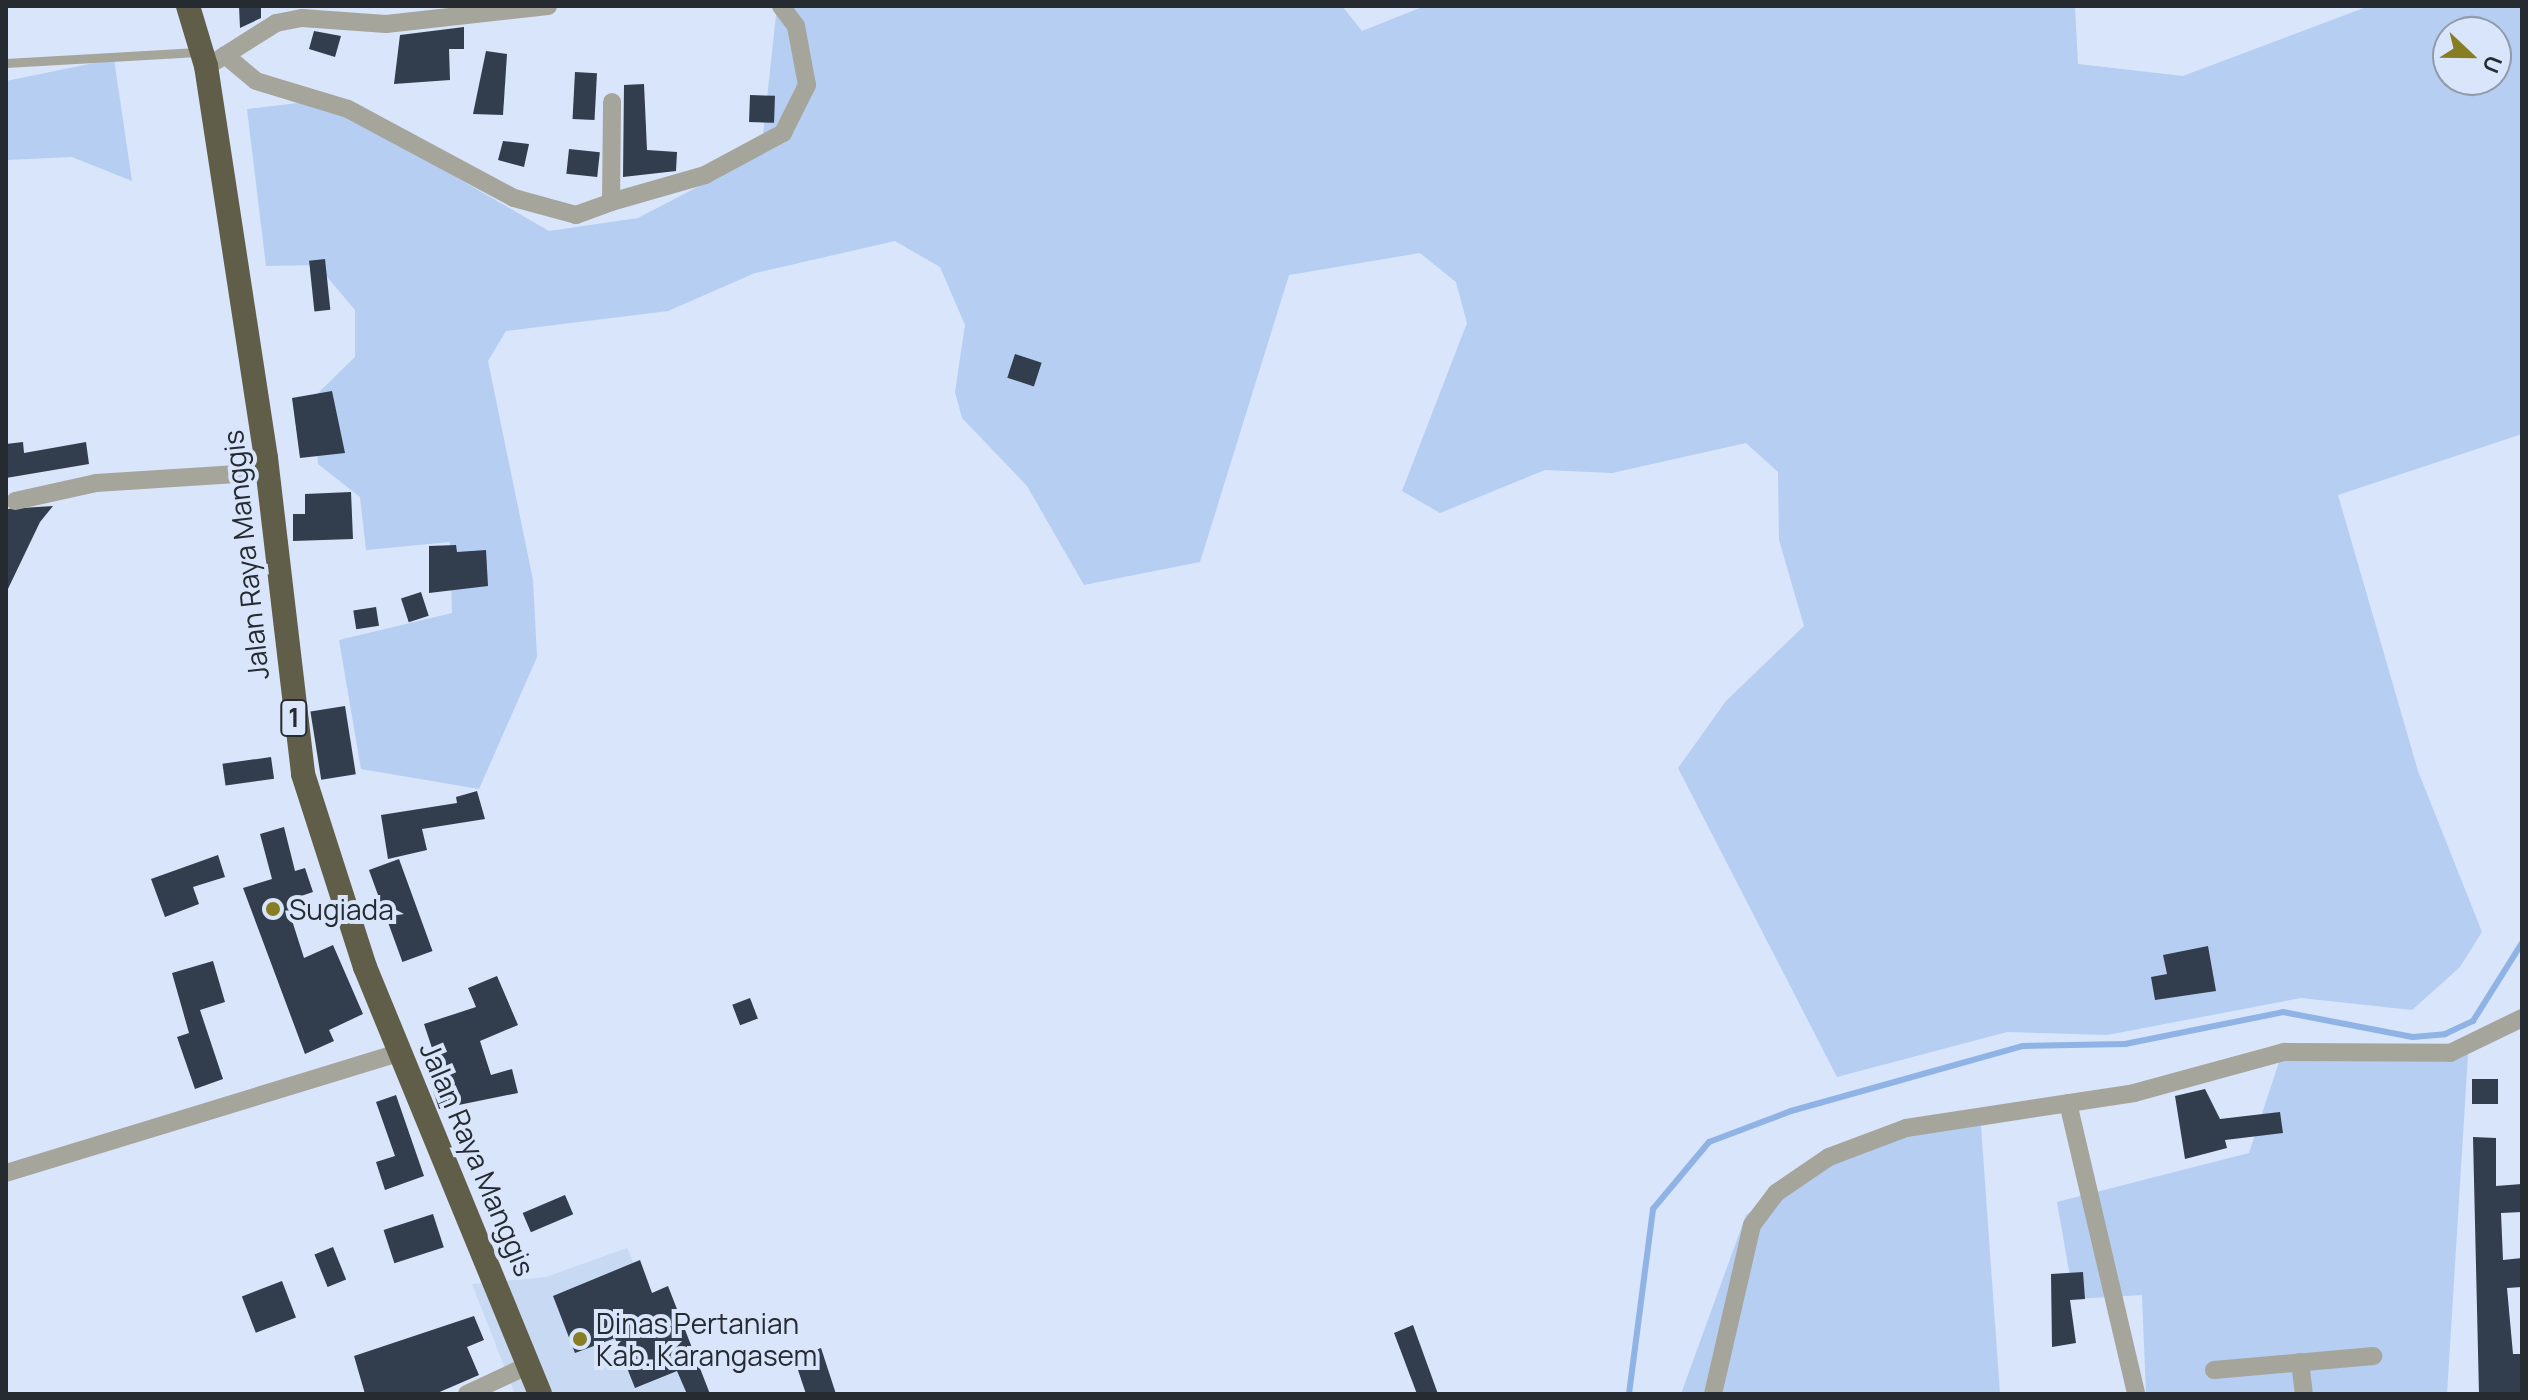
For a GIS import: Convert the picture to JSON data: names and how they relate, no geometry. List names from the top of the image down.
{
  "streets": {
    "highway": ["Jalan Raya Manggis", "1"]
  },
  "places": ["Sugiada", "Dinas Pertanian Kab. Karangasem"],
  "north": "right"
}
